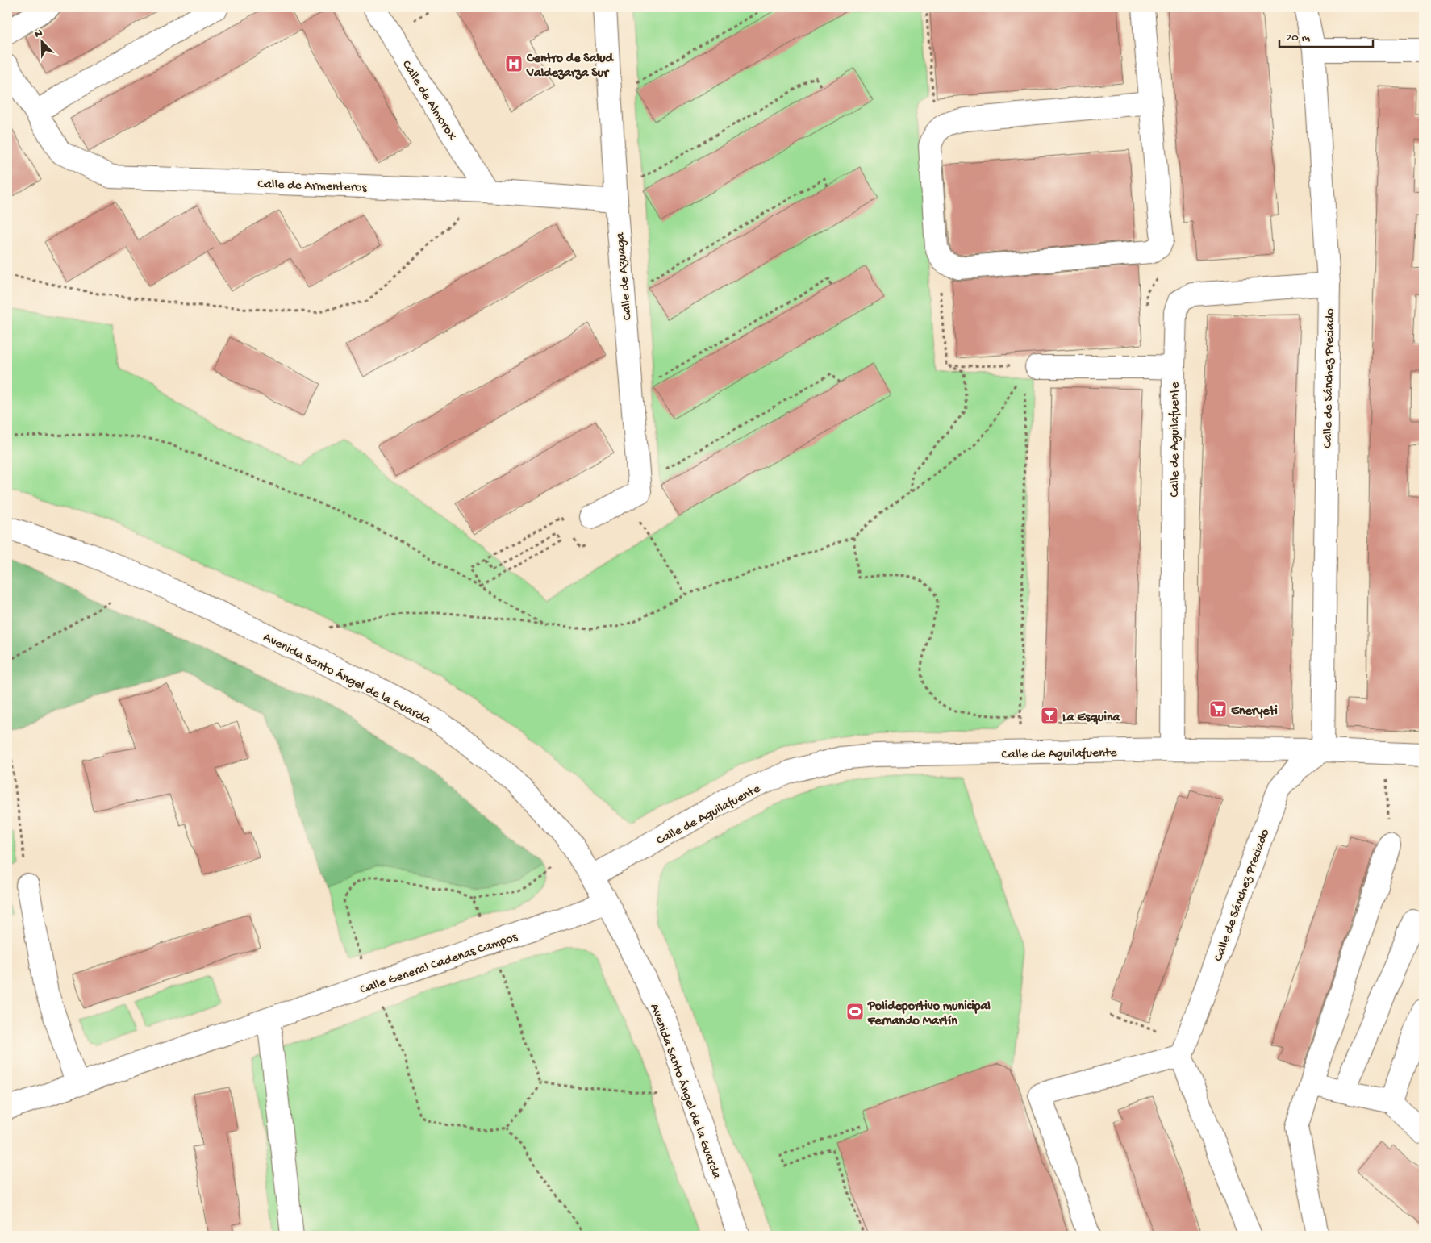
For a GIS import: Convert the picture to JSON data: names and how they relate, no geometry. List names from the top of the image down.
{
  "streets": {
    "street": [
      "Calle de Almorox",
      "Calle de Armenteros",
      "Calle de Azuaga",
      "Calle de Sánchez Preciado",
      "Calle de Aguilafuente",
      "Avenida Santo Ángel de la Guarda",
      "Calle General Cadenas Campos"
    ]
  },
  "crossings": [
    ["Calle de Almorox", "Calle de Armenteros"],
    ["Calle de Armenteros", "Calle de Azuaga"],
    ["Calle de Sánchez Preciado", "Calle de Aguilafuente"],
    ["Calle de Aguilafuente", "Avenida Santo Ángel de la Guarda"],
    ["Avenida Santo Ángel de la Guarda", "Calle General Cadenas Campos"]
  ],
  "places": {
    "hospital": ["Centro de Salud Valdezarza Sur"],
    "supermarket": ["Eneryeti"],
    "bar": ["La Esquina"],
    "sports": ["Polideportivo municipal Fernando Martín"]
  },
  "scale_bar": "20 m",
  "north": "top left"
}
